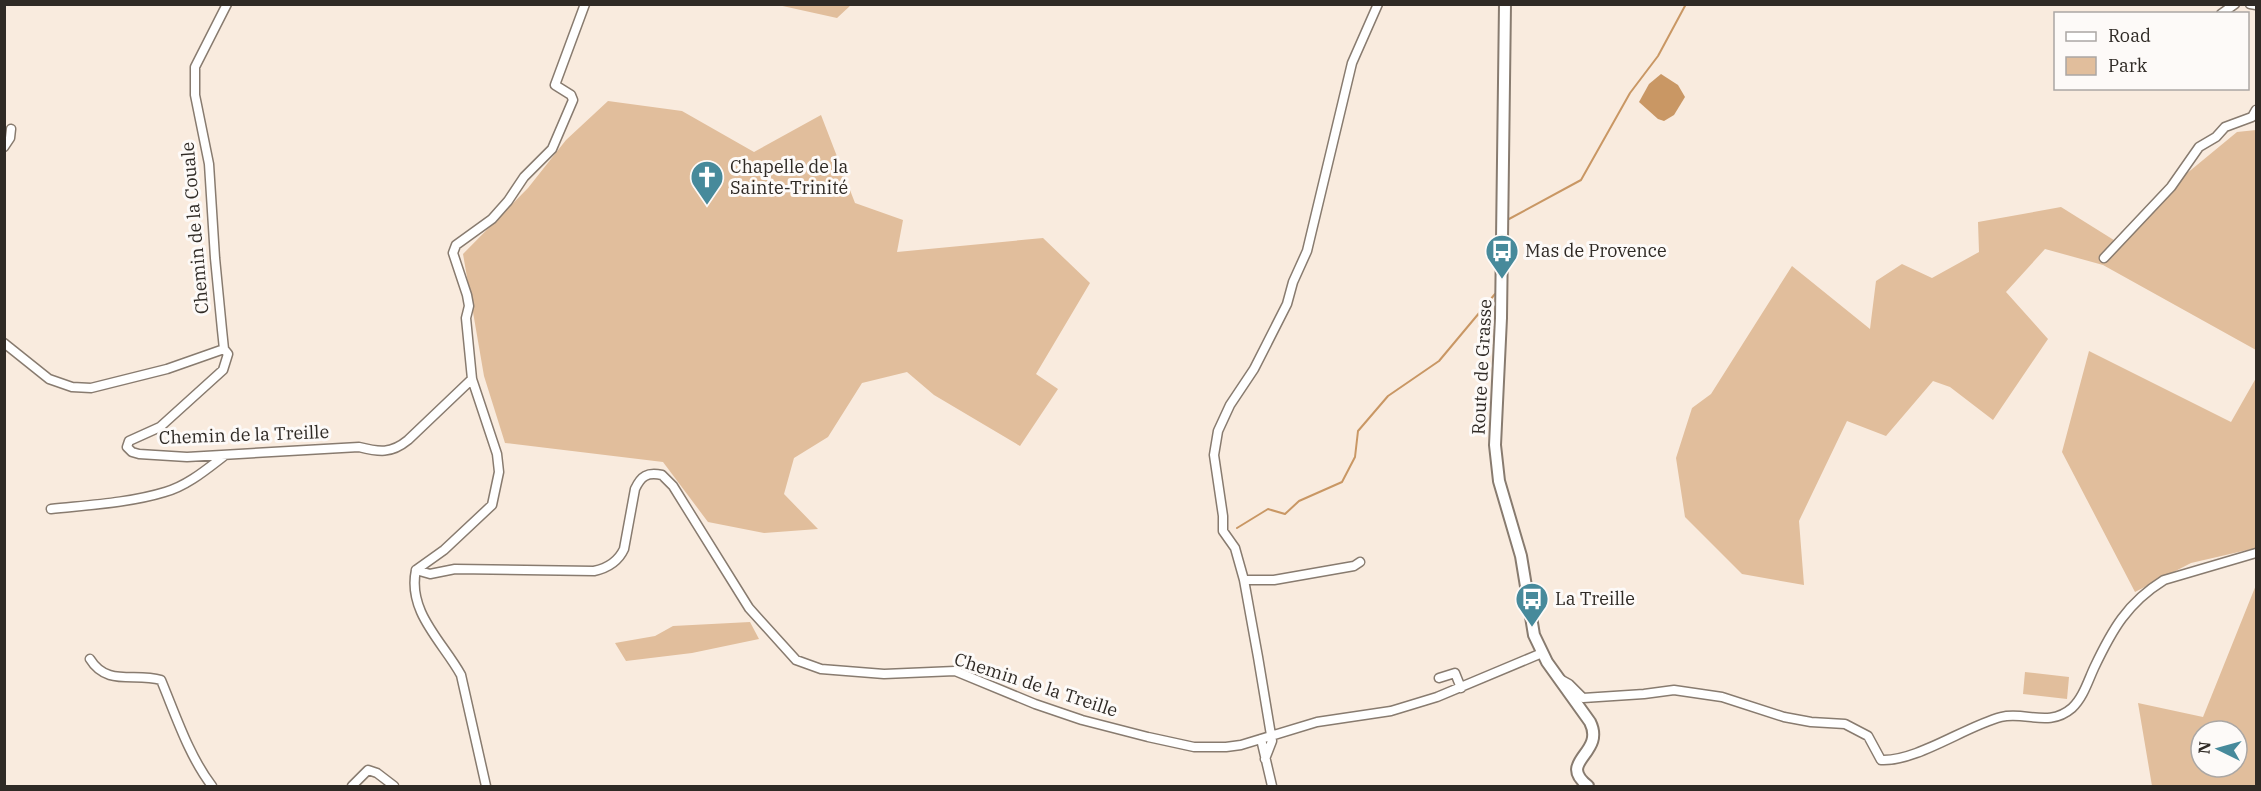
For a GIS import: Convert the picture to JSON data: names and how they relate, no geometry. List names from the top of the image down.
{
  "streets": {
    "street": ["Chemin de la Couale", "Route de Grasse", "Chemin de la Treille"]
  },
  "crossings": [
    ["Chemin de la Couale", "Chemin de la Treille"],
    ["Route de Grasse", "Chemin de la Treille"]
  ],
  "places": {
    "church": ["Chapelle de la Sainte-Trinité"],
    "bus stop": ["Mas de Provence", "La Treille"]
  },
  "legend": ["Road", "Park"],
  "north": "left"
}
